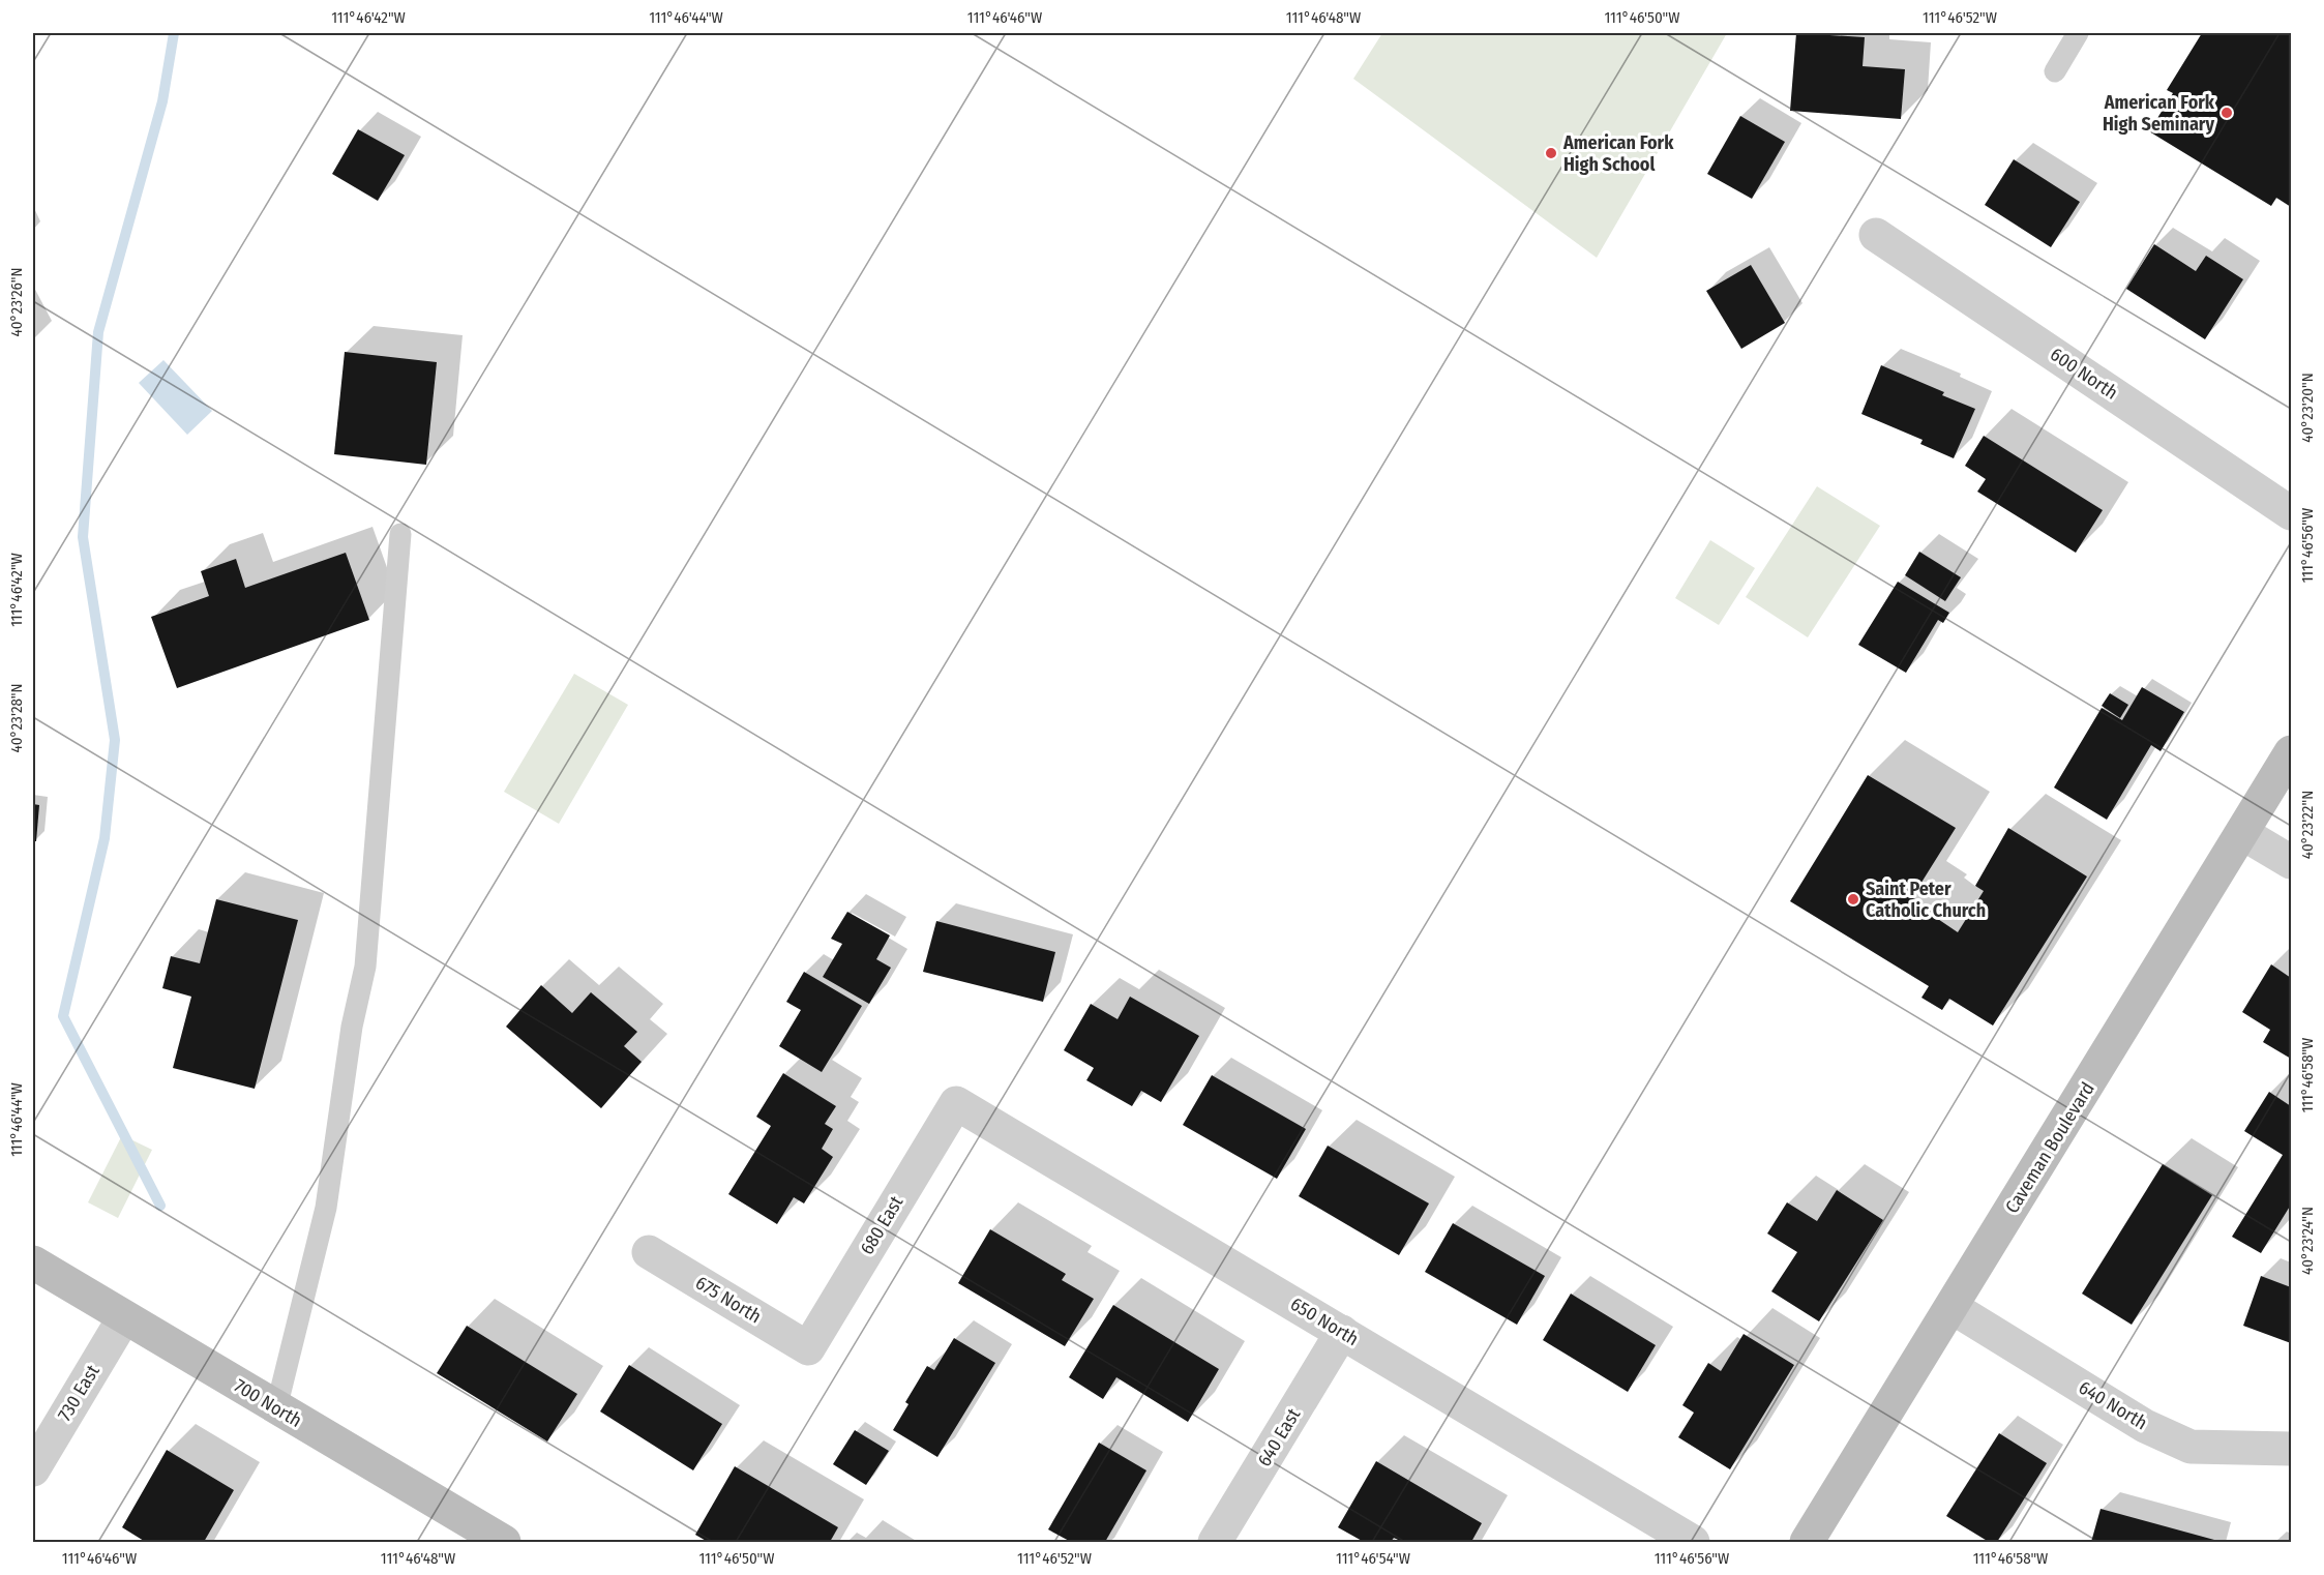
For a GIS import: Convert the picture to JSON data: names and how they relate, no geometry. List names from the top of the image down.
{
  "streets": {
    "street": [
      "600 North",
      "Caveman Boulevard",
      "680 East",
      "675 North",
      "650 North",
      "730 East",
      "700 North",
      "640 North",
      "640 East"
    ]
  },
  "crossings": [
    ["Caveman Boulevard", "640 North"],
    ["680 East", "675 North"],
    ["680 East", "650 North"],
    ["650 North", "640 East"],
    ["730 East", "700 North"]
  ],
  "places": ["American Fork High Seminary", "American Fork High School", "Saint Peter Catholic Church"],
  "coordinates": [
    "111°46'42\"W",
    "111°46'44\"W",
    "111°46'46\"W",
    "111°46'48\"W",
    "111°46'50\"W",
    "111°46'52\"W",
    "40°23'26\"N",
    "40°23'20\"N",
    "111°46'56\"W",
    "40°23'28\"N",
    "40°23'22\"N",
    "111°46'58\"W",
    "40°23'24\"N",
    "111°46'54\"W"
  ]
}
